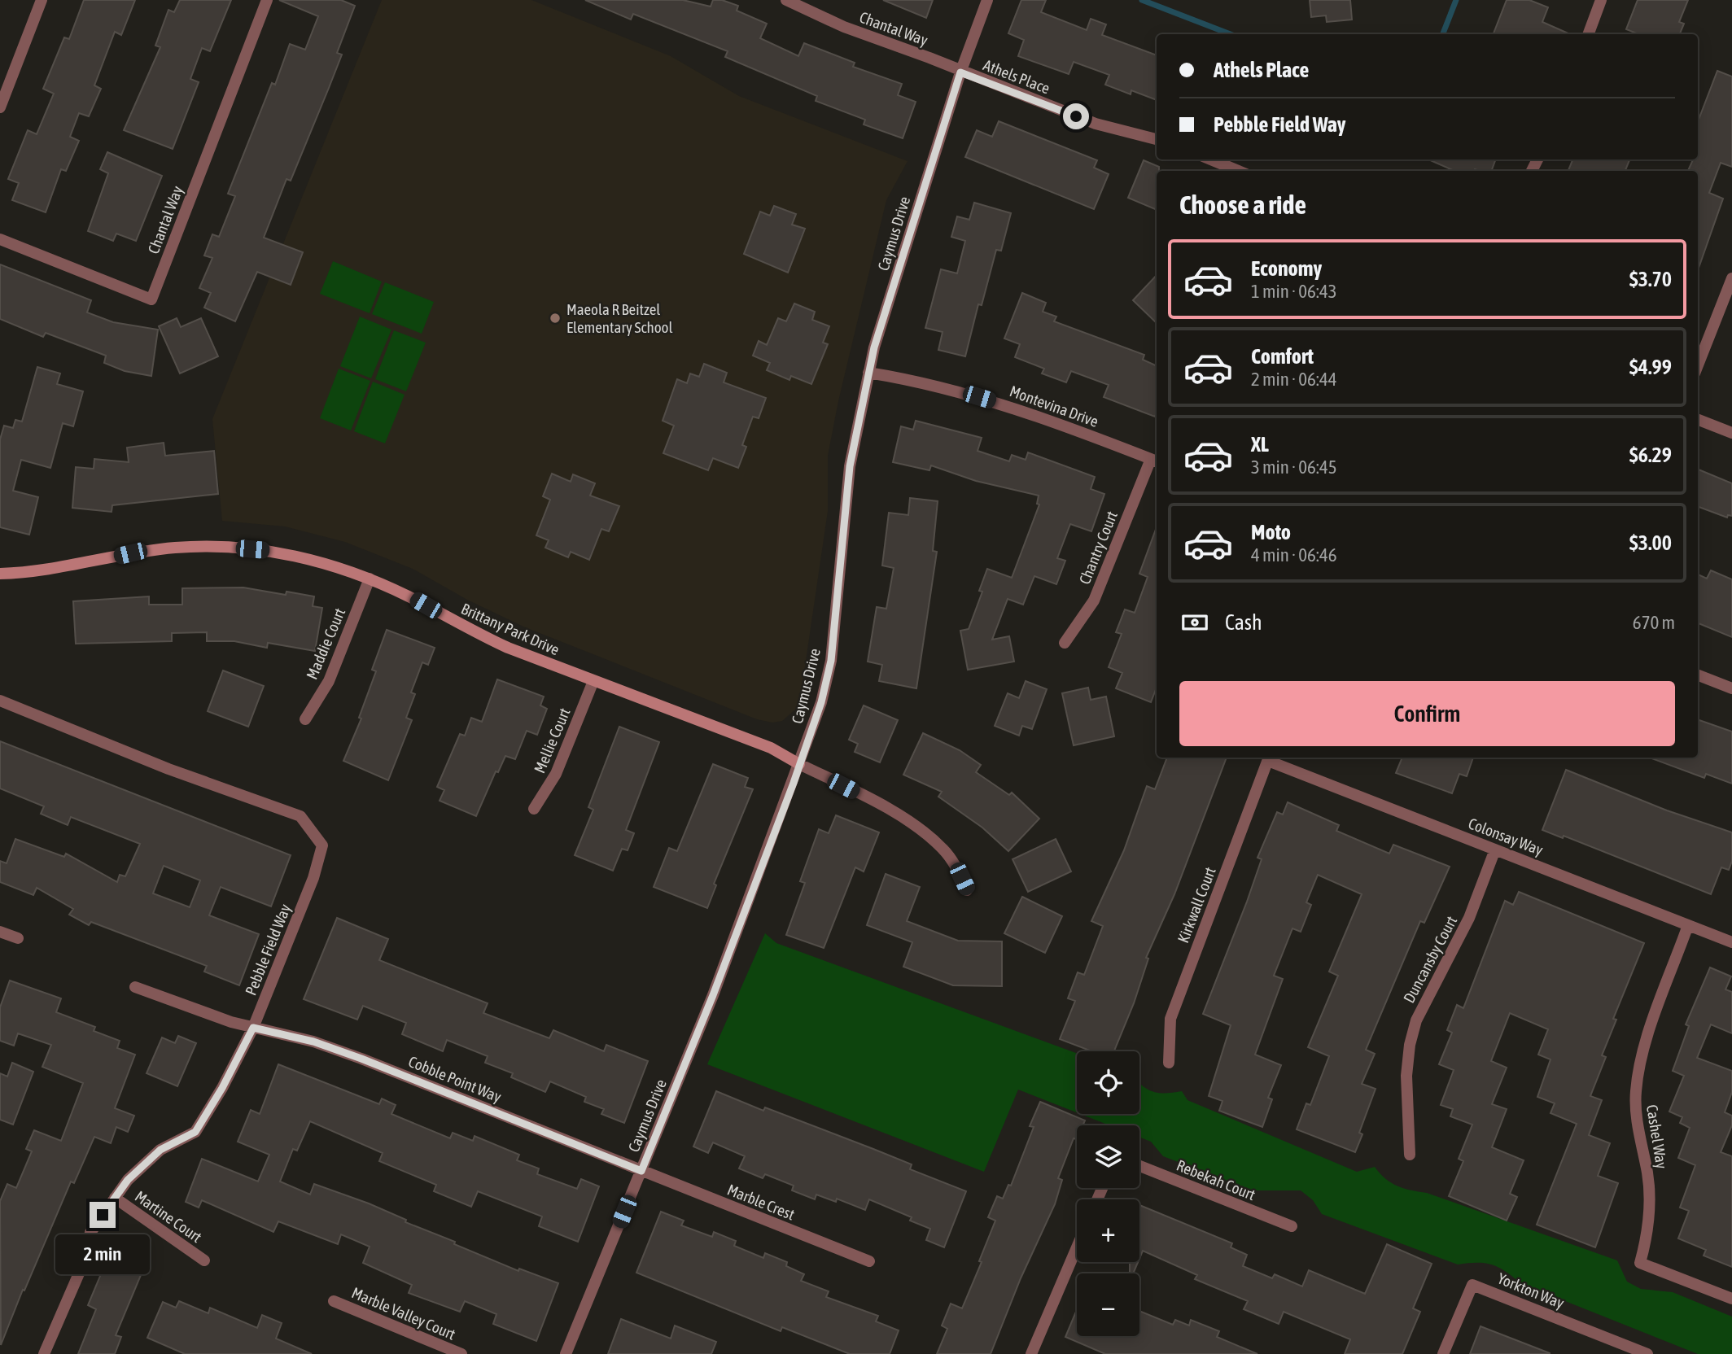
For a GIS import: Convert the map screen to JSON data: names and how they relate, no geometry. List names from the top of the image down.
{
  "streets": {
    "street": [
      "Chantal Way",
      "Athels Place",
      "Caymus Drive",
      "Montevina Drive",
      "Chantry Court",
      "Brittany Park Drive",
      "Maddie Court",
      "Mellie Court",
      "Colonsay Way",
      "Kirkwall Court",
      "Pebble Field Way",
      "Duncansby Court",
      "Cobble Point Way",
      "Cashel Way",
      "Rebekah Court",
      "Marble Crest",
      "Martine Court",
      "Yorkton Way",
      "Marble Valley Court"
    ]
  },
  "crossings": [
    ["Chantal Way", "Athels Place"],
    ["Chantal Way", "Caymus Drive"],
    ["Athels Place", "Caymus Drive"],
    ["Caymus Drive", "Montevina Drive"],
    ["Caymus Drive", "Brittany Park Drive"],
    ["Caymus Drive", "Cobble Point Way"],
    ["Caymus Drive", "Marble Crest"],
    ["Montevina Drive", "Chantry Court"],
    ["Brittany Park Drive", "Maddie Court"],
    ["Brittany Park Drive", "Mellie Court"],
    ["Colonsay Way", "Kirkwall Court"],
    ["Colonsay Way", "Duncansby Court"],
    ["Colonsay Way", "Cashel Way"],
    ["Pebble Field Way", "Cobble Point Way"],
    ["Pebble Field Way", "Martine Court"],
    ["Cobble Point Way", "Marble Crest"]
  ],
  "places": ["Maeola R Beitzel Elementary School"],
  "page": {
    "banner": ["Athels Place", "Pebble Field Way"],
    "heading": "Choose a ride",
    "list": [
      {
        "name": "Economy",
        "note": "1 min · 06:43",
        "value": "$3.70"
      },
      {
        "name": "Comfort",
        "note": "2 min · 06:44",
        "value": "$4.99"
      },
      {
        "name": "XL",
        "note": "3 min · 06:45",
        "value": "$6.29"
      },
      {
        "name": "Moto",
        "note": "4 min · 06:46",
        "value": "$3.00"
      }
    ],
    "pay": ["Cash", "670 m"],
    "buttons": "Confirm",
    "map_buttons": ["+", "−"],
    "bubble": "2 min"
  }
}
